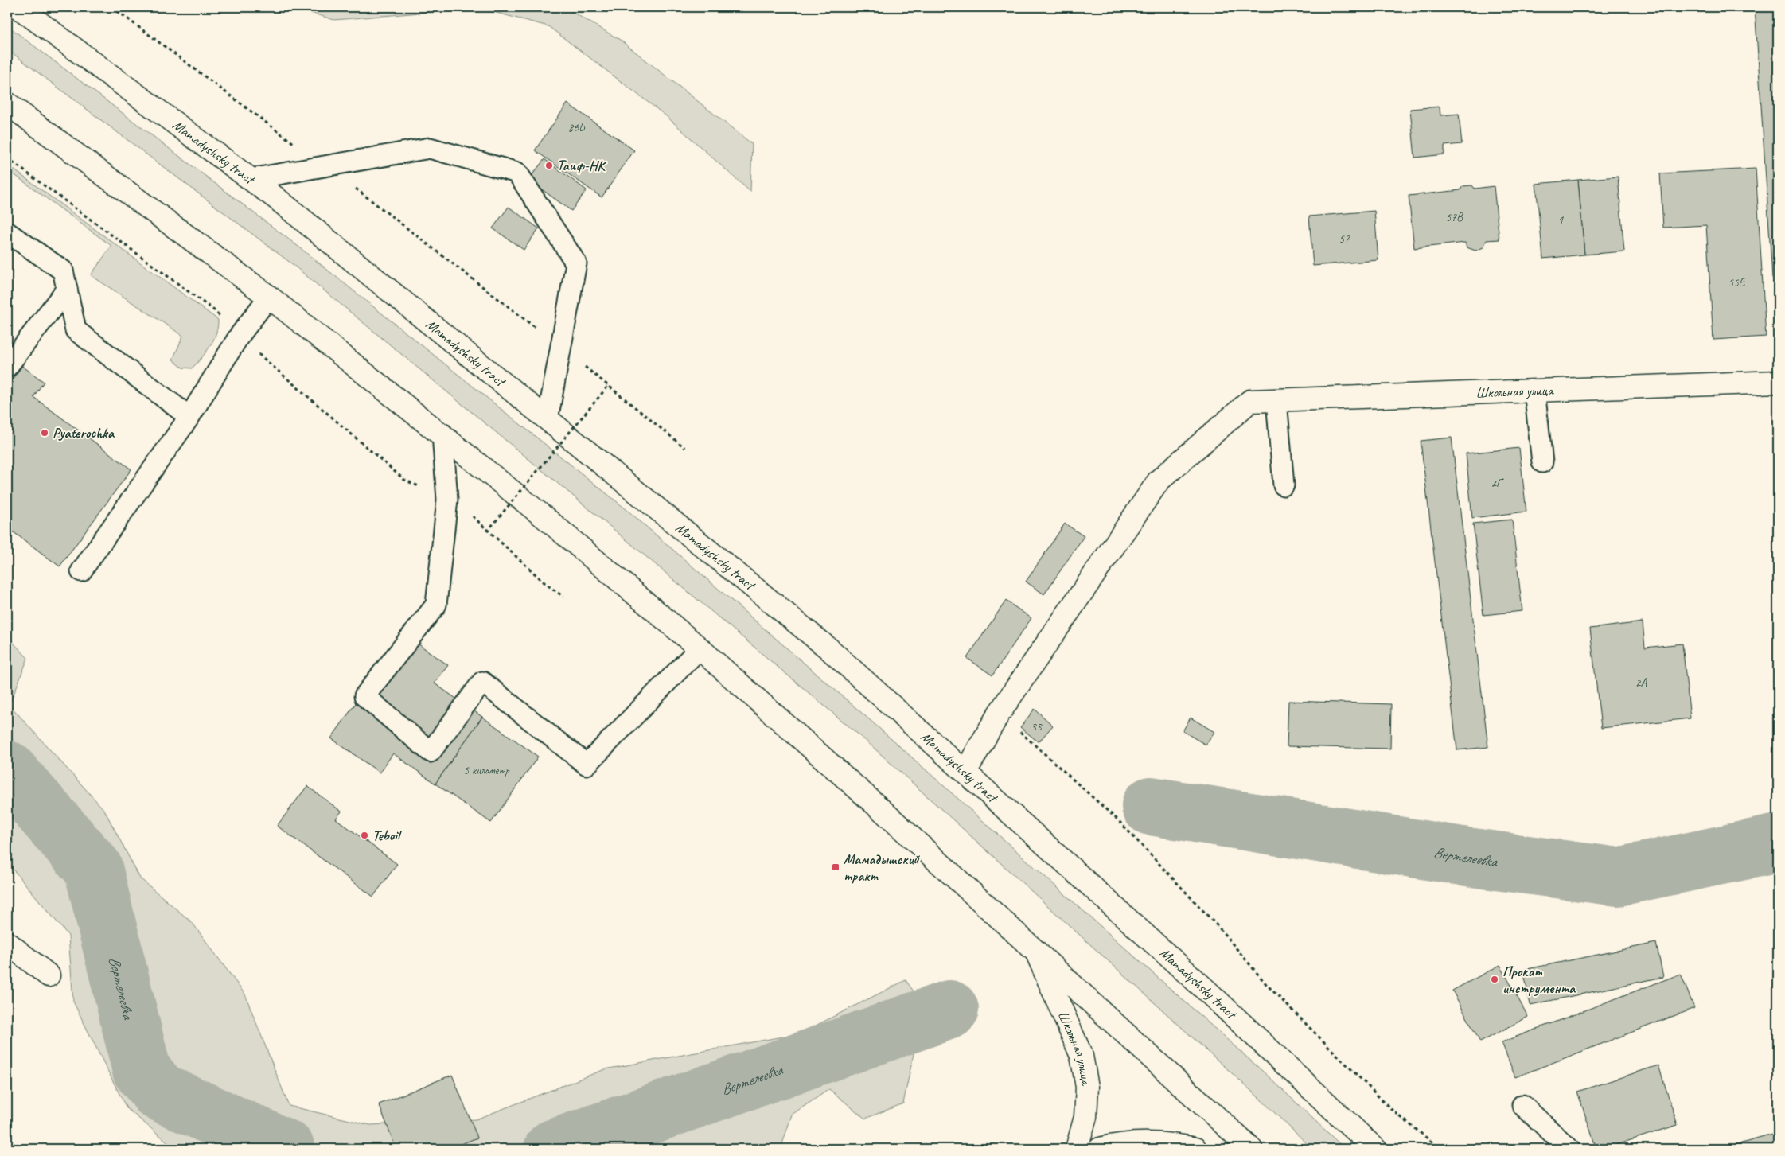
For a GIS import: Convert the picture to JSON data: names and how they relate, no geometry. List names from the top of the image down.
{
  "streets": {
    "main road": ["Mamadyshsky tract", "Школьная улица"]
  },
  "water": ["Вертелеевка"],
  "places": {
    "other": [
      "Таиф-НК",
      "Pyaterochka",
      "Teboil",
      "Прокат инструмента"
    ],
    "transit": ["Мамадышский тракт"]
  },
  "house_numbers": [
    "86Б",
    "57В",
    "1",
    "57",
    "55Е",
    "2Г",
    "2А",
    "33",
    "5 километр"
  ]
}
